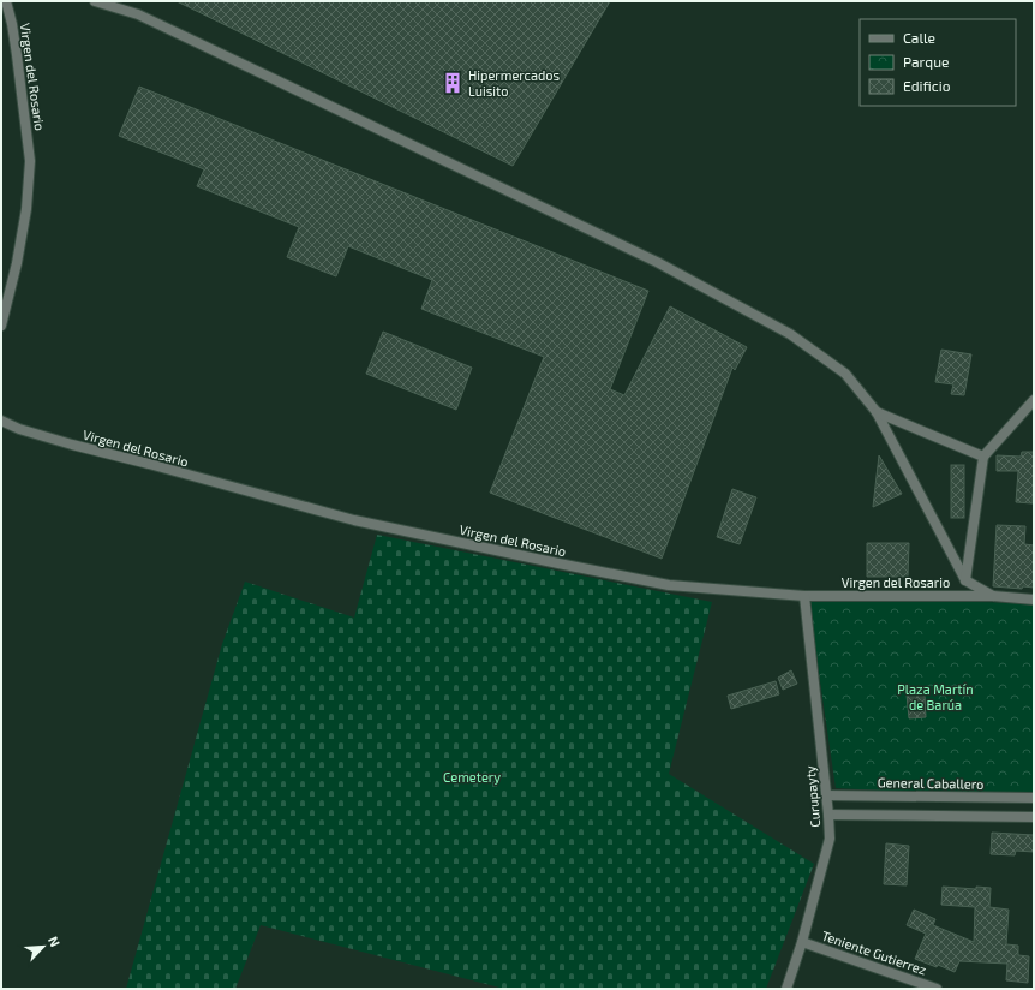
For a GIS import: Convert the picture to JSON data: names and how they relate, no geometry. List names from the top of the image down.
{
  "streets": {
    "street": [
      "Virgen del Rosario",
      "General Caballero",
      "Curupayty",
      "Teniente Gutierrez"
    ]
  },
  "crossings": [
    ["Virgen del Rosario", "Curupayty"],
    ["General Caballero", "Curupayty"],
    ["Curupayty", "Teniente Gutierrez"]
  ],
  "parks": ["Plaza Martín de Barúa", "Cemetery"],
  "places": {
    "building": ["Hipermercados Luisito"]
  },
  "legend": ["Calle", "Parque", "Edificio"],
  "north": "top right"
}
